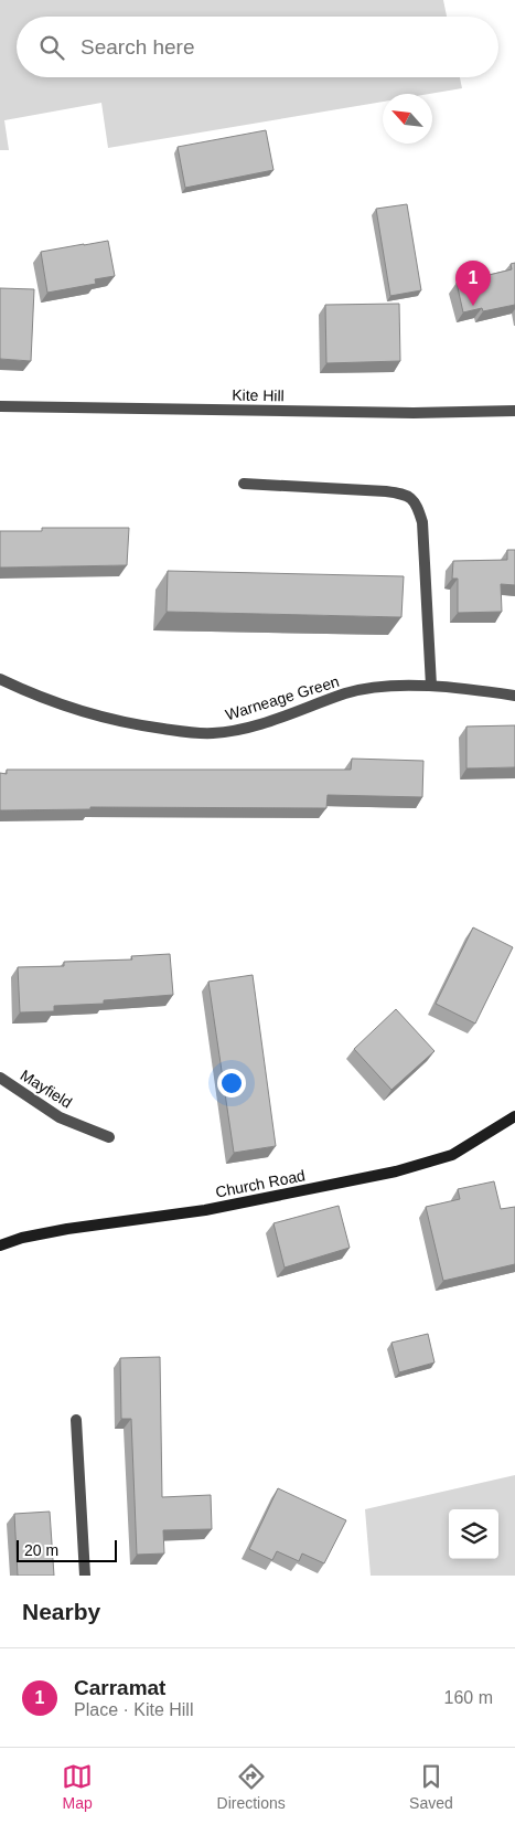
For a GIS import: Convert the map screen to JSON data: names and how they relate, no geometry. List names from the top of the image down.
{
  "streets": {
    "street": [
      "Kite Hill",
      "Warneage Green",
      "Mayfield",
      "Church Road"
    ]
  },
  "scale_bar": "20 m",
  "north": "top left",
  "page": {
    "search": "Search here",
    "pins": "1",
    "scale": "20 m",
    "heading": "Nearby",
    "list": [
      {
        "mark": "1",
        "name": "Carramat",
        "note": "Place · Kite Hill",
        "value": "160 m"
      }
    ],
    "nav": ["Map", "Directions", "Saved"]
  }
}
